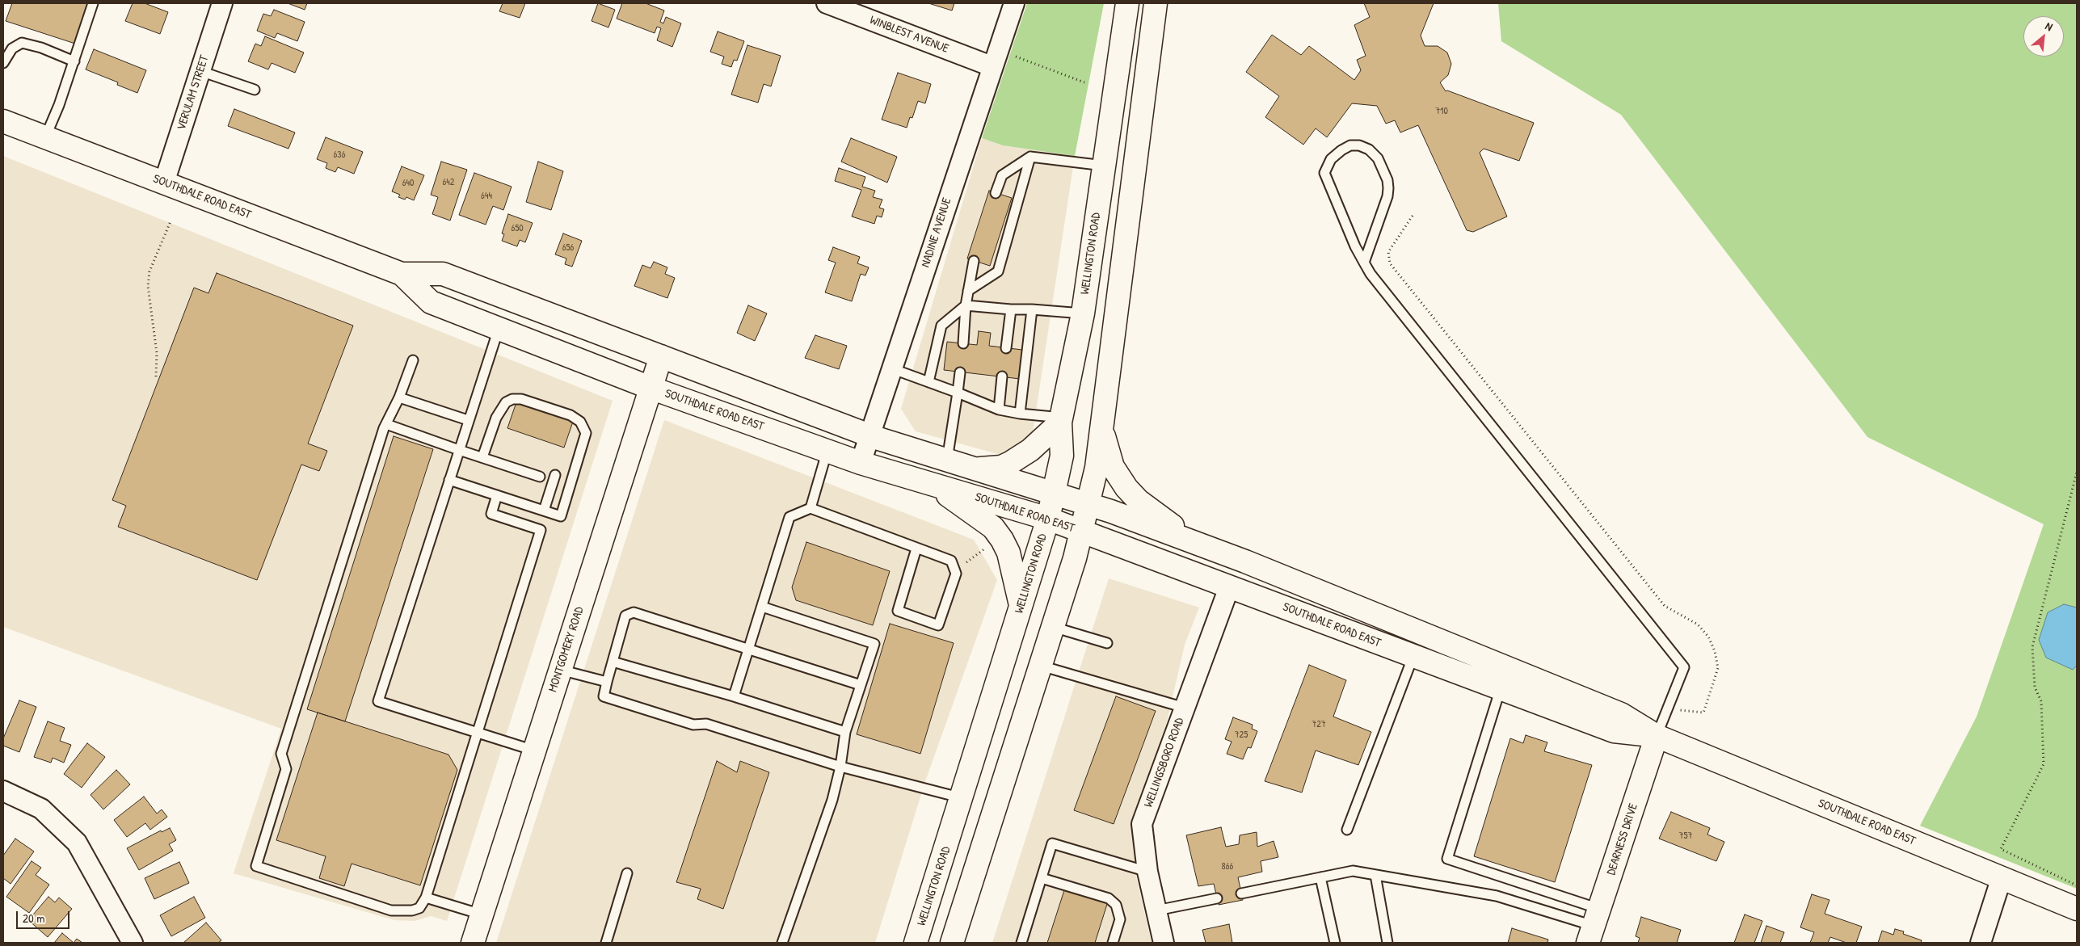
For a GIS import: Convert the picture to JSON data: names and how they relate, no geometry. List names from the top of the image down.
{
  "streets": {
    "main road": [
      "SOUTHDALE ROAD EAST",
      "WELLINGTON ROAD",
      "MONTGOMERY ROAD",
      "DEARNESS DRIVE"
    ],
    "street": [
      "WINBLEST AVENUE",
      "VERULAM STREET",
      "NADINE AVENUE",
      "WELLINGSBORO ROAD"
    ]
  },
  "crossings": [
    ["WINBLEST AVENUE", "NADINE AVENUE"],
    ["VERULAM STREET", "SOUTHDALE ROAD EAST"],
    ["SOUTHDALE ROAD EAST", "NADINE AVENUE"],
    ["SOUTHDALE ROAD EAST", "WELLINGTON ROAD"],
    ["SOUTHDALE ROAD EAST", "MONTGOMERY ROAD"],
    ["SOUTHDALE ROAD EAST", "WELLINGSBORO ROAD"],
    ["SOUTHDALE ROAD EAST", "DEARNESS DRIVE"]
  ],
  "house_numbers": [
    "710",
    "636",
    "642",
    "640",
    "644",
    "650",
    "656",
    "727",
    "725",
    "757",
    "866"
  ],
  "scale_bar": "20 m",
  "north": "top right"
}
